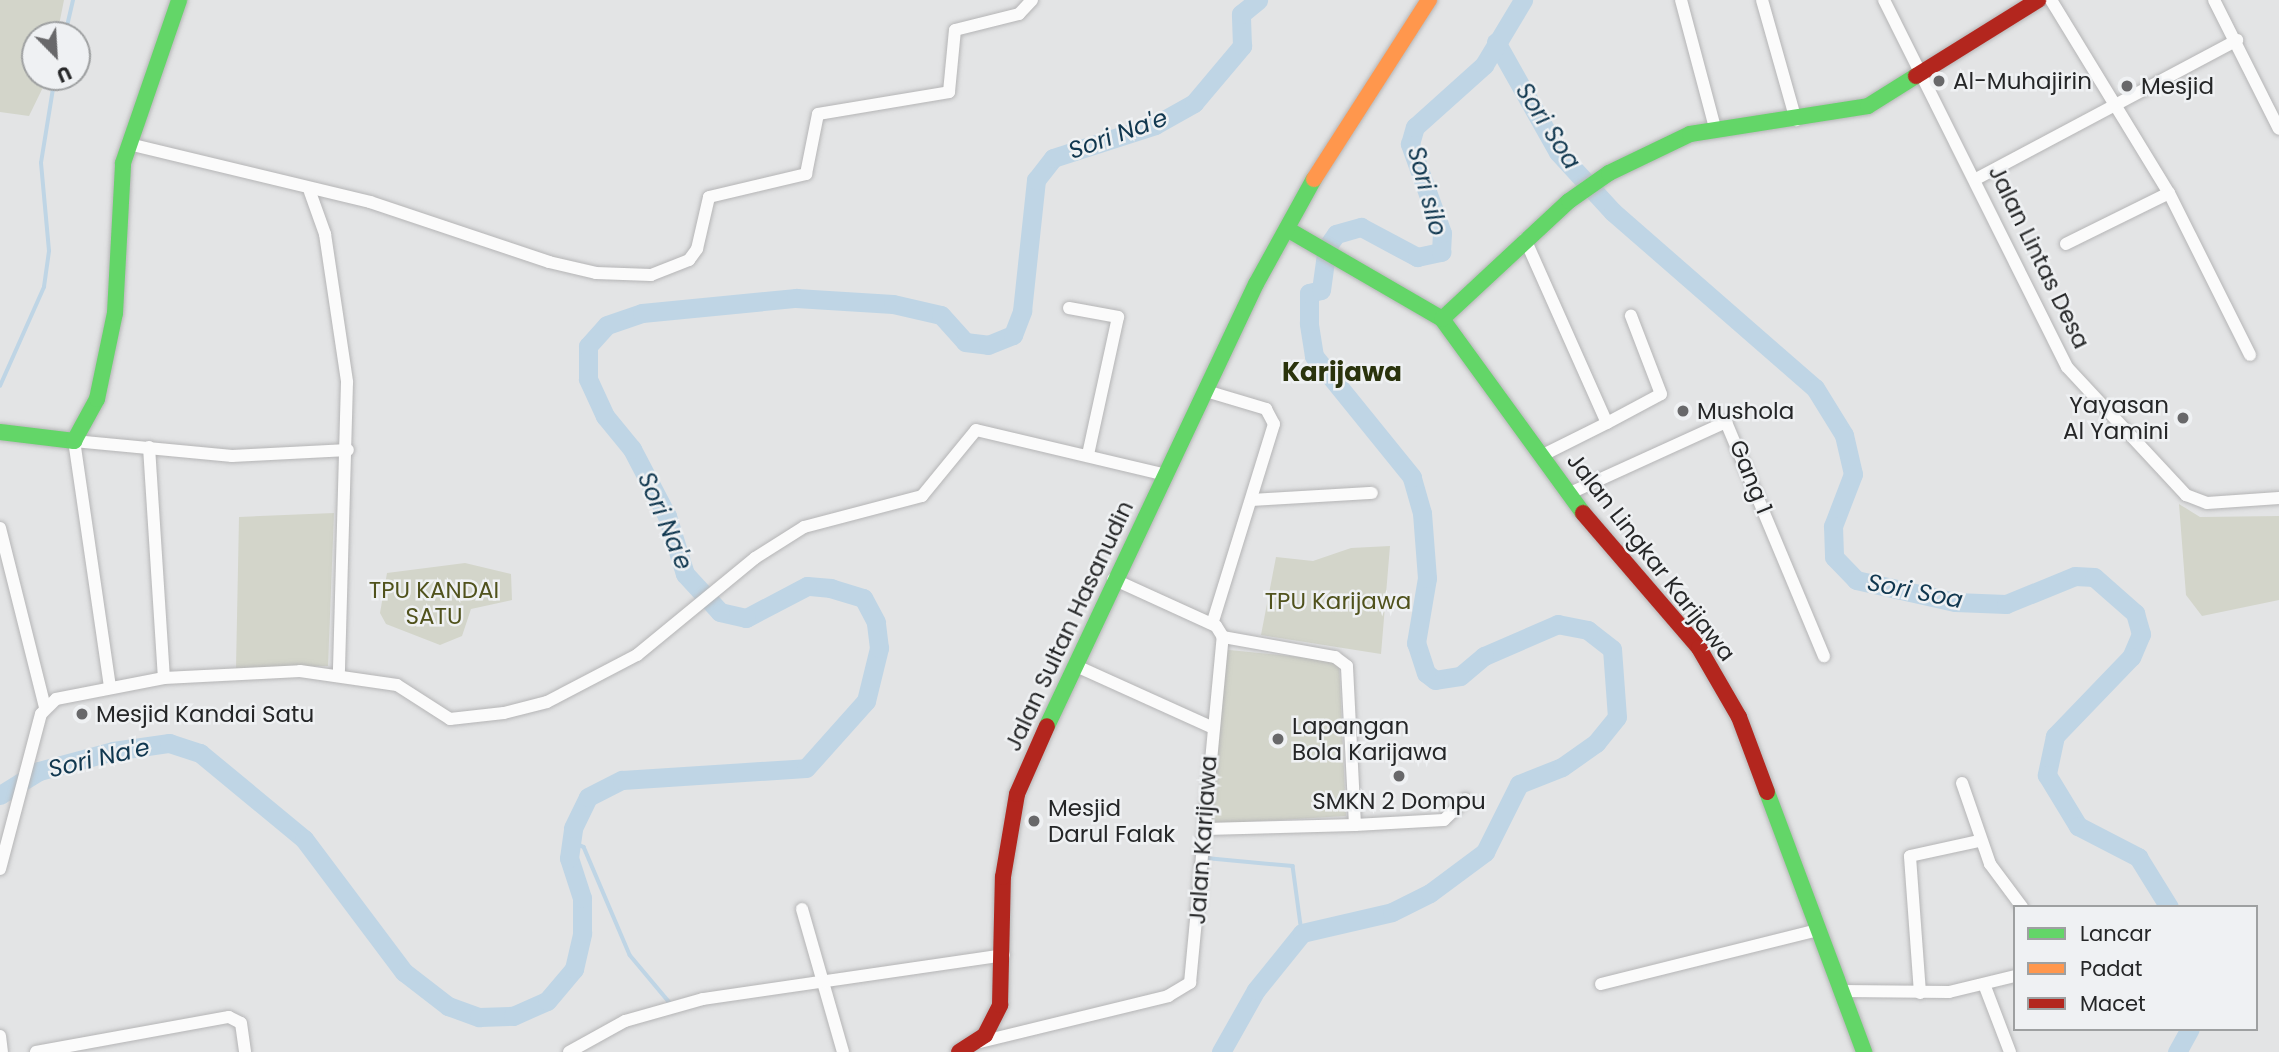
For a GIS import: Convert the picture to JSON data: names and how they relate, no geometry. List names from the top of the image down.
{
  "streets": {
    "main road": ["Jalan Lingkar Karijawa", "Jalan Sultan Hasanudin"],
    "street": ["Jalan Lintas Desa", "Gang 1", "Jalan Karijawa"]
  },
  "crossings": [
    ["Gang 1", "Jalan Lingkar Karijawa"],
    ["Jalan Lingkar Karijawa", "Jalan Sultan Hasanudin"]
  ],
  "districts": ["Karijawa"],
  "water": ["Sori Soa", "Sori Na'e", "Sori silo"],
  "parks": ["TPU KANDAI SATU", "TPU Karijawa"],
  "places": [
    "Al-Muhajirin",
    "Mesjid",
    "Mushola",
    "Yayasan Al Yamini",
    "Mesjid Kandai Satu",
    "Lapangan Bola Karijawa",
    "SMKN 2 Dompu",
    "Mesjid Darul Falak"
  ],
  "legend": ["Lancar", "Padat", "Macet"],
  "north": "bottom right"
}
